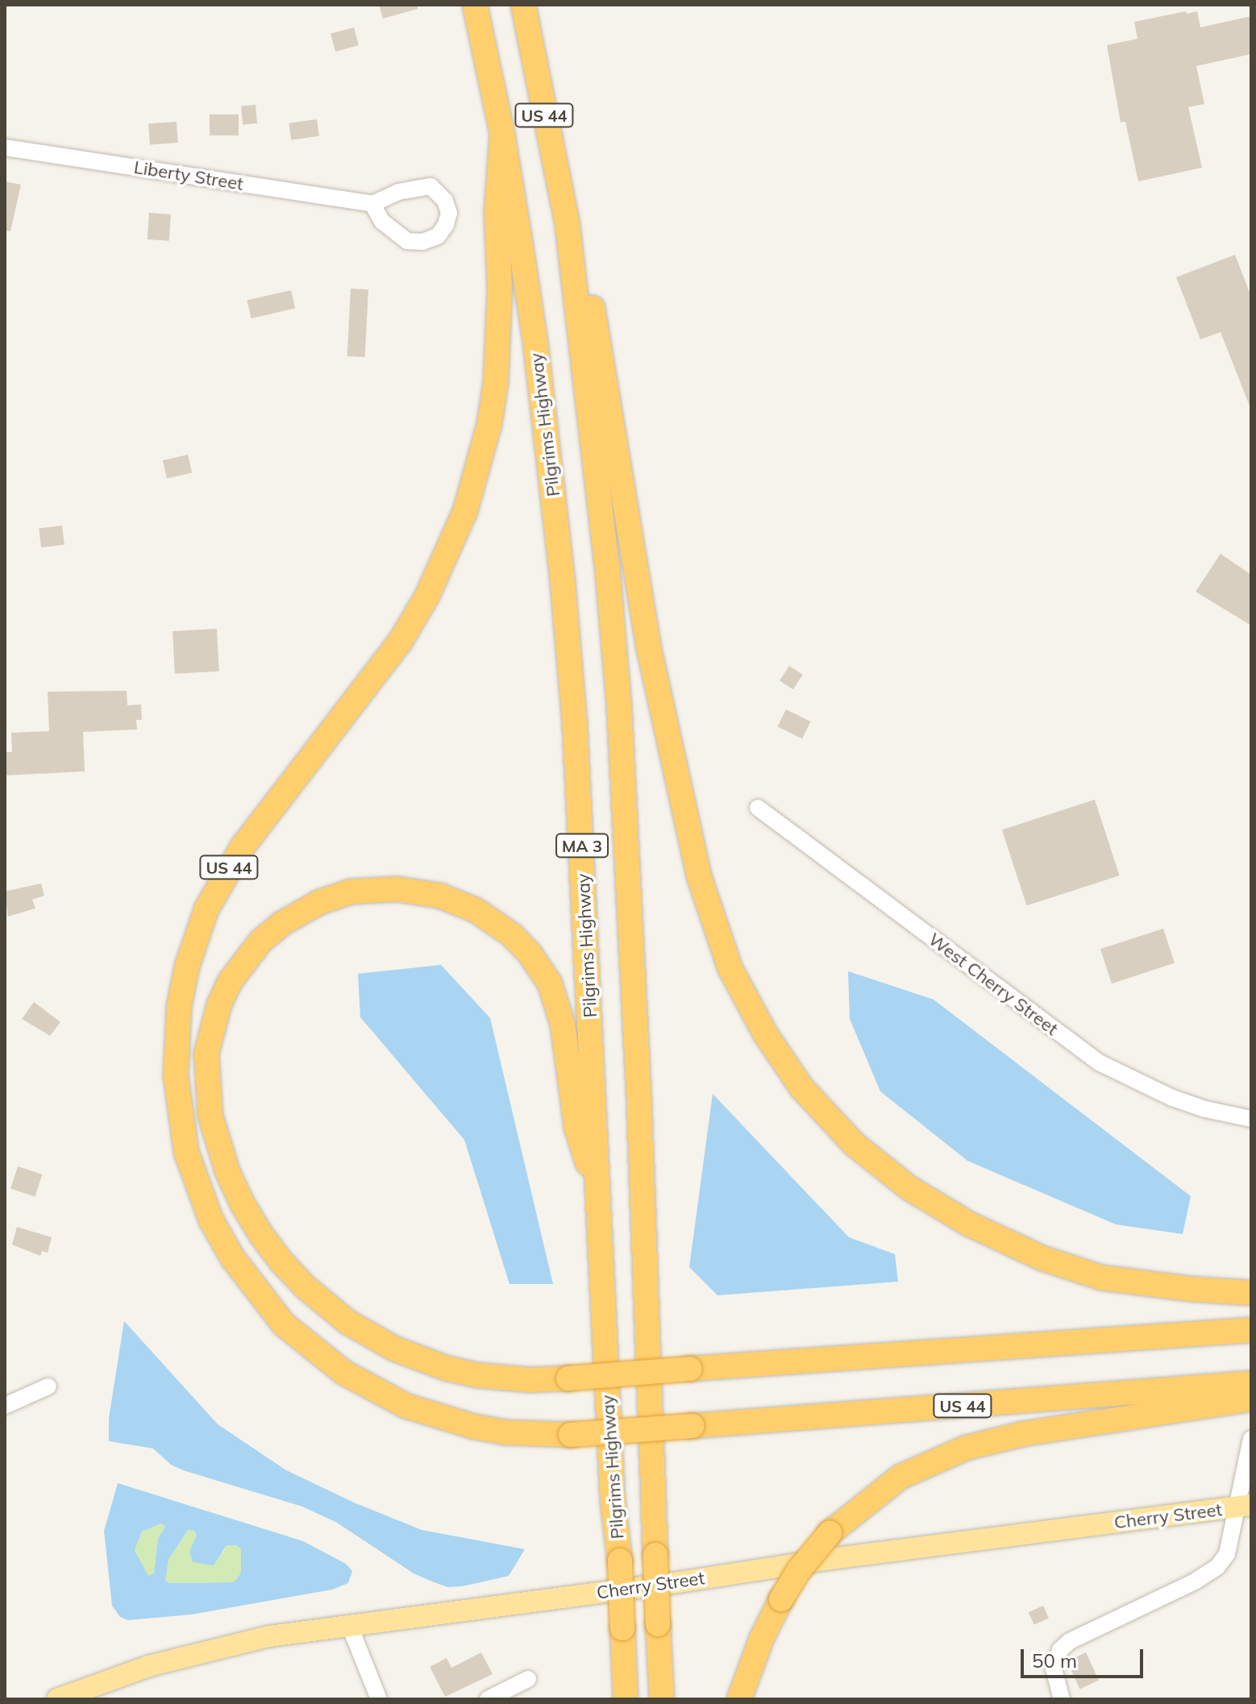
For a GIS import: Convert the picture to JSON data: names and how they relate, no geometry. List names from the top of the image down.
{
  "streets": {
    "highway": ["US 44", "Pilgrims Highway", "MA 3"],
    "main road": ["Cherry Street"],
    "street": ["Liberty Street", "West Cherry Street"]
  },
  "crossings": [
    ["US 44", "Pilgrims Highway"],
    ["US 44", "MA 3"]
  ],
  "scale_bar": "50 m"
}
